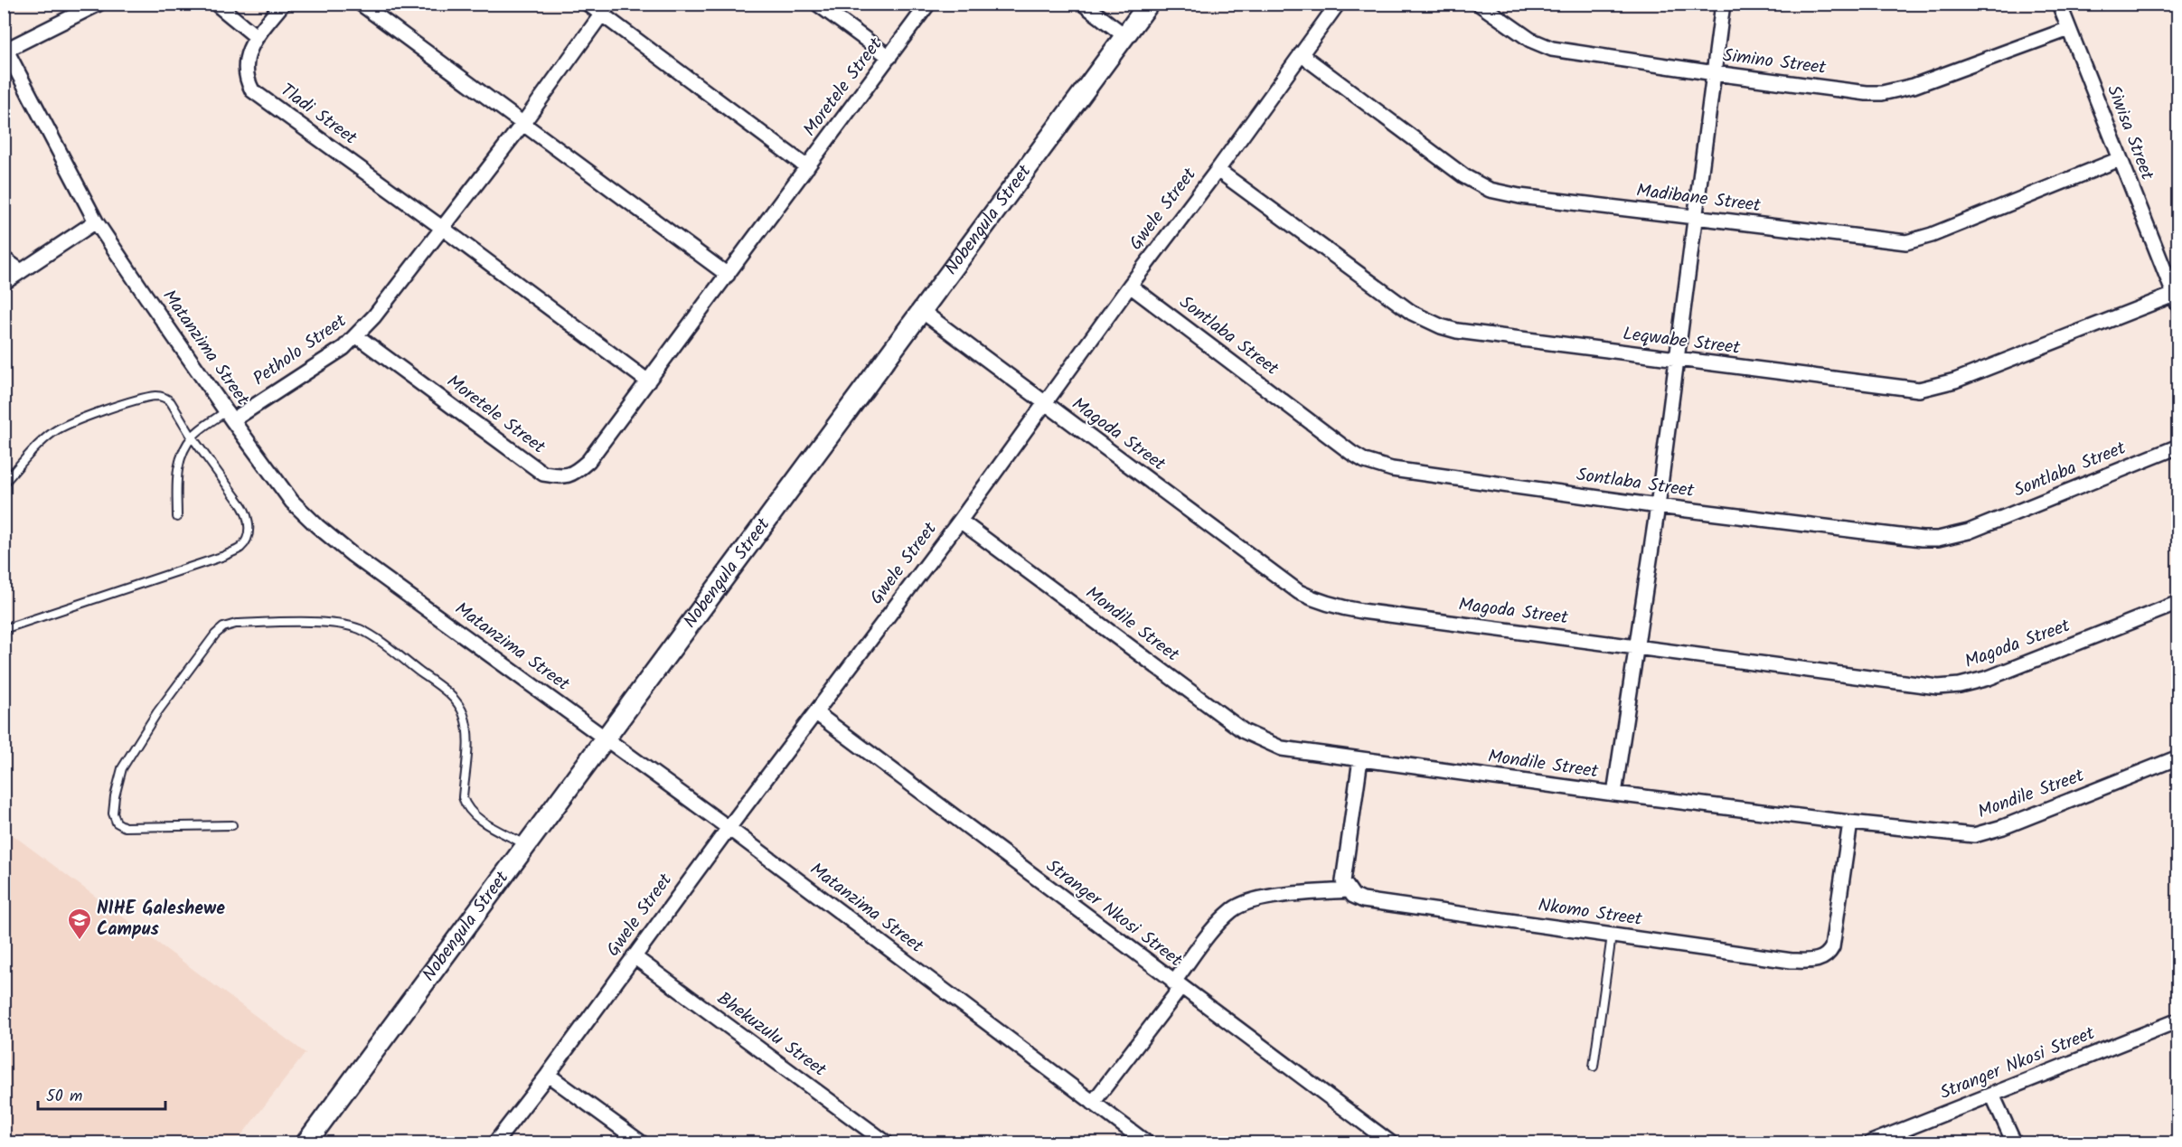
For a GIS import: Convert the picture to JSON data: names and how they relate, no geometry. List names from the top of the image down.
{
  "streets": {
    "street": [
      "Simino Street",
      "Moretele Street",
      "Tladi Street",
      "Siwisa Street",
      "Madibane Street",
      "Gwele Street",
      "Nobengula Street",
      "Sontlaba Street",
      "Leqwabe Street",
      "Matanzima Street",
      "Petholo Street",
      "Magoda Street",
      "Mondile Street",
      "Nkomo Street",
      "Stranger Nkosi Street",
      "Bhekuzulu Street"
    ]
  },
  "crossings": [
    ["Simino Street", "Siwisa Street"],
    ["Moretele Street", "Petholo Street"],
    ["Tladi Street", "Petholo Street"],
    ["Siwisa Street", "Madibane Street"],
    ["Siwisa Street", "Leqwabe Street"],
    ["Madibane Street", "Gwele Street"],
    ["Gwele Street", "Sontlaba Street"],
    ["Gwele Street", "Leqwabe Street"],
    ["Gwele Street", "Matanzima Street"],
    ["Gwele Street", "Magoda Street"],
    ["Gwele Street", "Mondile Street"],
    ["Gwele Street", "Stranger Nkosi Street"],
    ["Gwele Street", "Bhekuzulu Street"],
    ["Nobengula Street", "Matanzima Street"],
    ["Nobengula Street", "Magoda Street"],
    ["Matanzima Street", "Petholo Street"],
    ["Mondile Street", "Nkomo Street"]
  ],
  "places": {
    "school or university": ["NIHE Galeshewe Campus"]
  },
  "scale_bar": "50 m"
}
